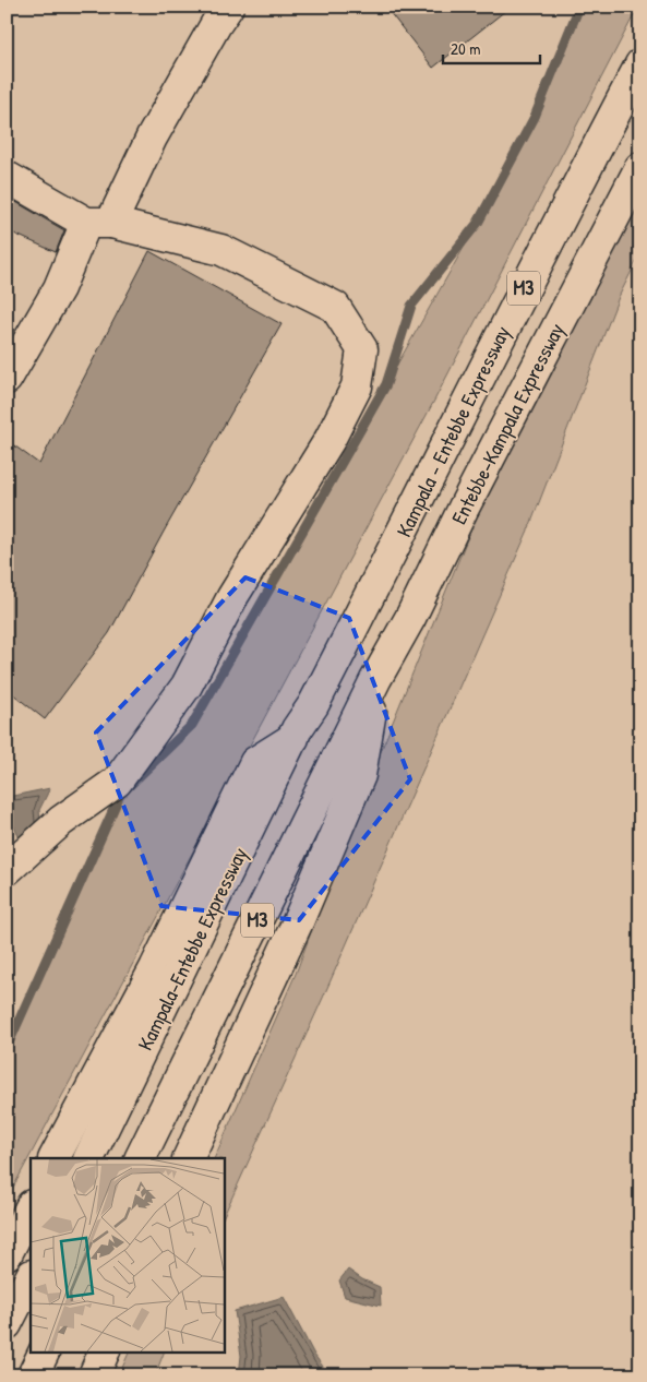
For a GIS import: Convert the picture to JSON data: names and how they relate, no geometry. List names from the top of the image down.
{
  "streets": {
    "main road": [
      "M3",
      "Entebbe-Kampala Expressway",
      "Kampala - Entebbe Expressway",
      "Kampala–Entebbe Expressway"
    ]
  },
  "crossings": [
    ["M3", "Entebbe-Kampala Expressway"],
    ["Kampala - Entebbe Expressway", "Kampala–Entebbe Expressway"]
  ],
  "scale_bar": "20 m"
}
